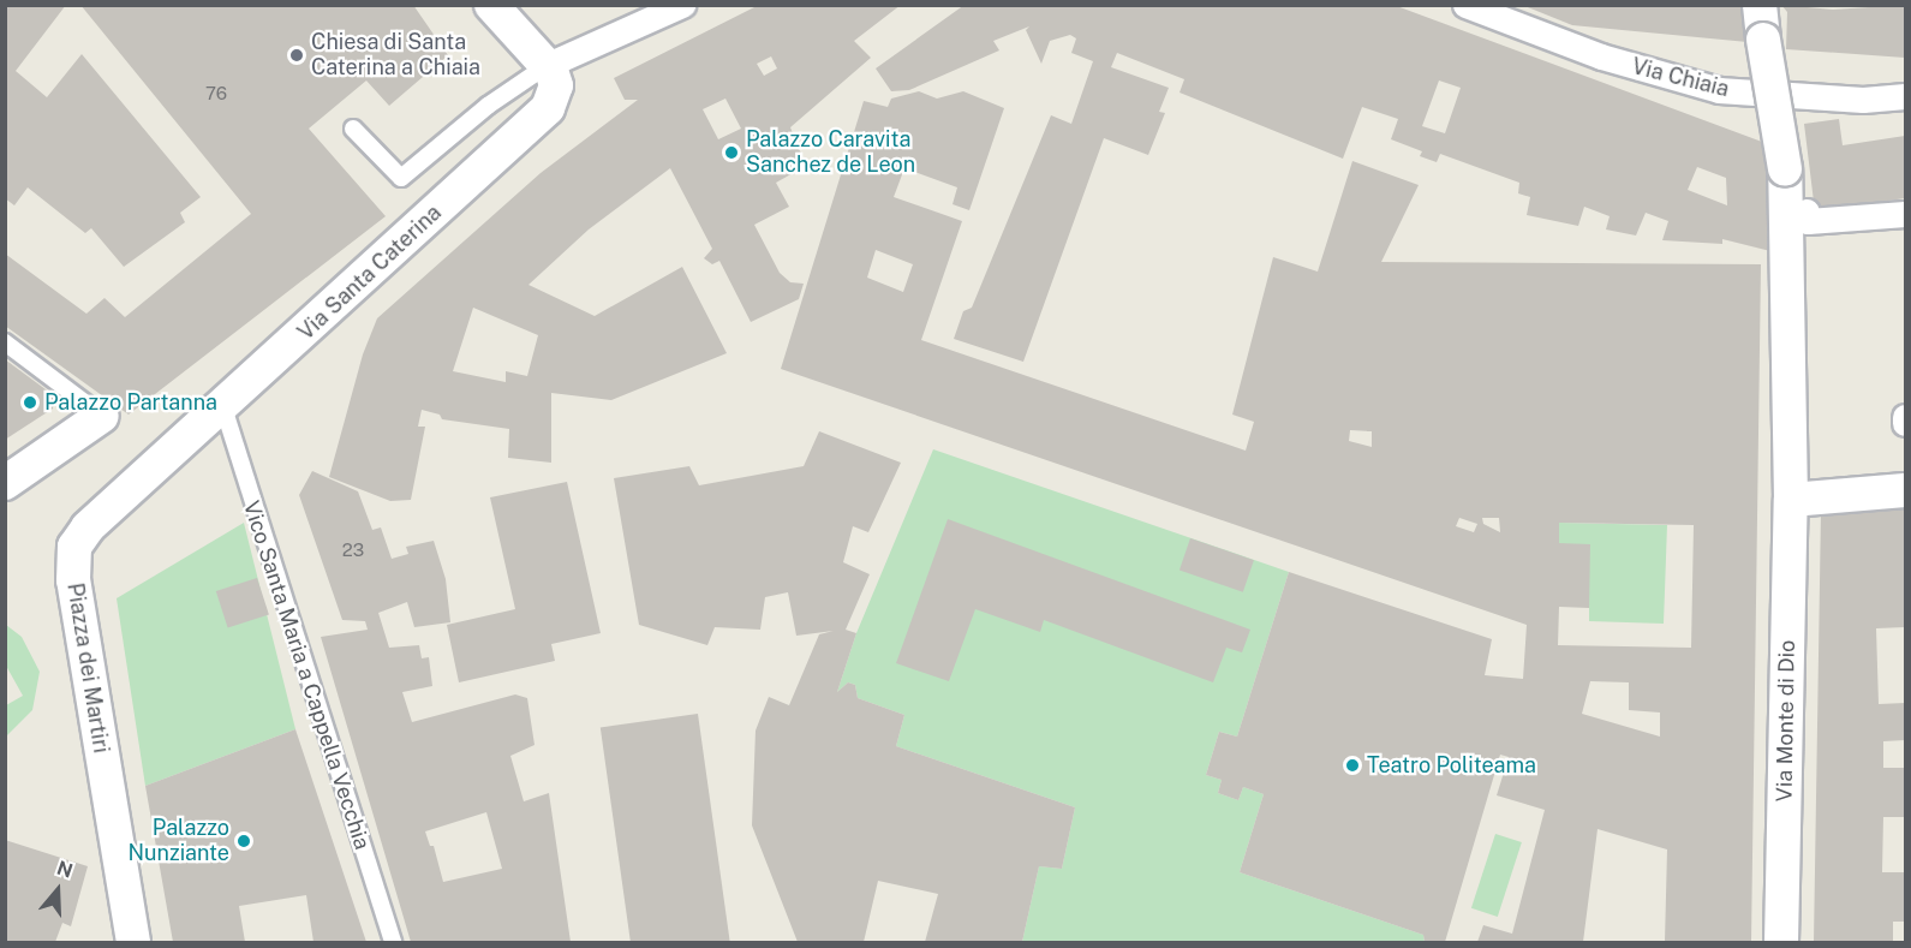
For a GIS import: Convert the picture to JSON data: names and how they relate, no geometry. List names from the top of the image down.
{
  "streets": {
    "street": [
      "Via Chiaia",
      "Via Santa Caterina",
      "Piazza dei Martiri",
      "Via Monte di Dio"
    ],
    "lane": ["Vico Santa Maria a Cappella Vecchia"]
  },
  "crossings": [
    ["Via Santa Caterina", "Piazza dei Martiri"],
    ["Via Santa Caterina", "Vico Santa Maria a Cappella Vecchia"]
  ],
  "places": [
    "Chiesa di Santa Caterina a Chiaia",
    "Palazzo Caravita Sanchez de Leon",
    "Palazzo Partanna",
    "Teatro Politeama",
    "Palazzo Nunziante"
  ],
  "house_numbers": ["76", "23"],
  "north": "top"
}
